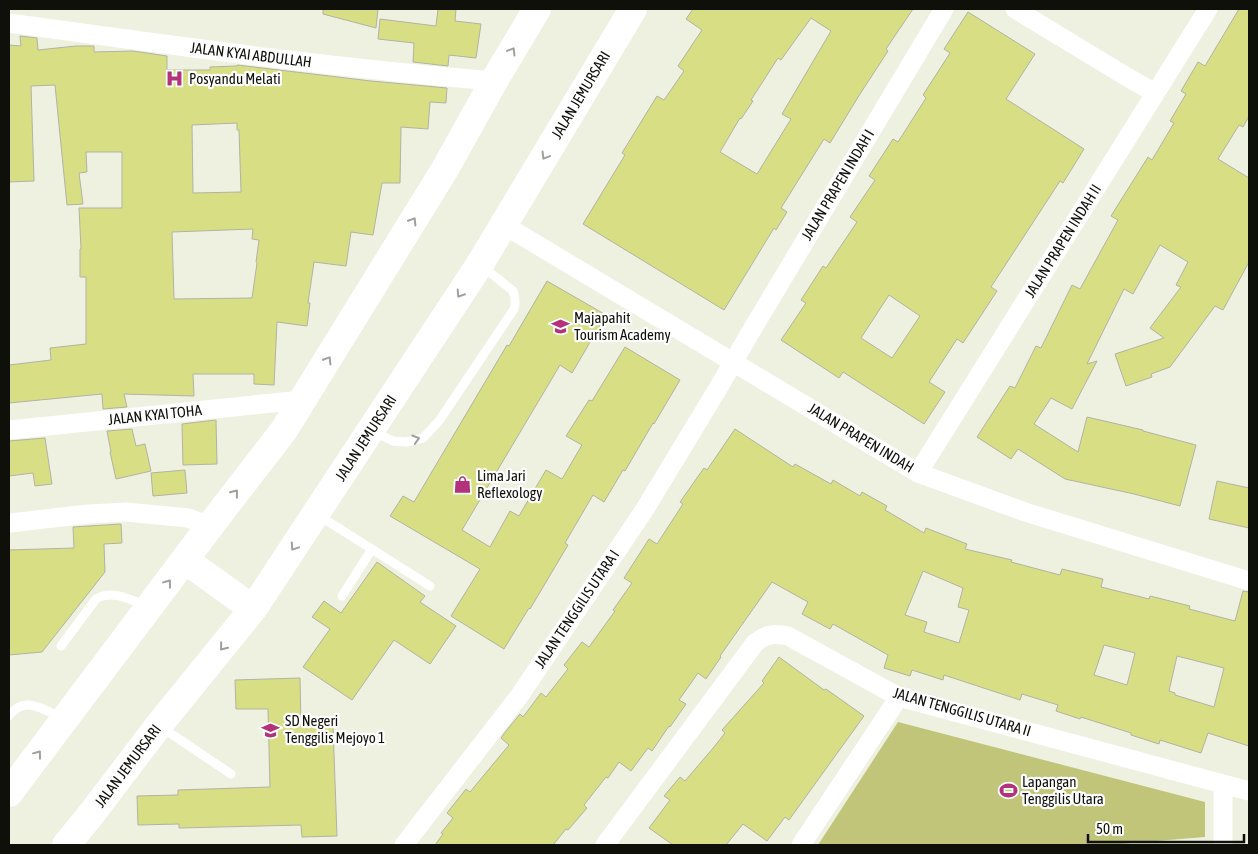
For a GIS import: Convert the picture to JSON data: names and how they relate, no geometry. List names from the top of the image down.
{
  "streets": {
    "main road": ["JALAN JEMURSARI"],
    "street": [
      "JALAN KYAI ABDULLAH",
      "JALAN PRAPEN INDAH I",
      "JALAN PRAPEN INDAH II",
      "JALAN KYAI TOHA",
      "JALAN PRAPEN INDAH",
      "JALAN TENGGILIS UTARA I",
      "JALAN TENGGILIS UTARA II"
    ]
  },
  "crossings": [
    ["JALAN JEMURSARI", "JALAN PRAPEN INDAH"],
    ["JALAN PRAPEN INDAH I", "JALAN PRAPEN INDAH"],
    ["JALAN PRAPEN INDAH I", "JALAN TENGGILIS UTARA I"],
    ["JALAN PRAPEN INDAH II", "JALAN PRAPEN INDAH"],
    ["JALAN PRAPEN INDAH", "JALAN TENGGILIS UTARA I"]
  ],
  "places": {
    "hospital": ["Posyandu Melati"],
    "school or university": ["Majapahit Tourism Academy", "SD Negeri Tenggilis Mejoyo 1"],
    "shop": ["Lima Jari Reflexology"],
    "sports": ["Lapangan Tenggilis Utara"]
  },
  "scale_bar": "50 m"
}
